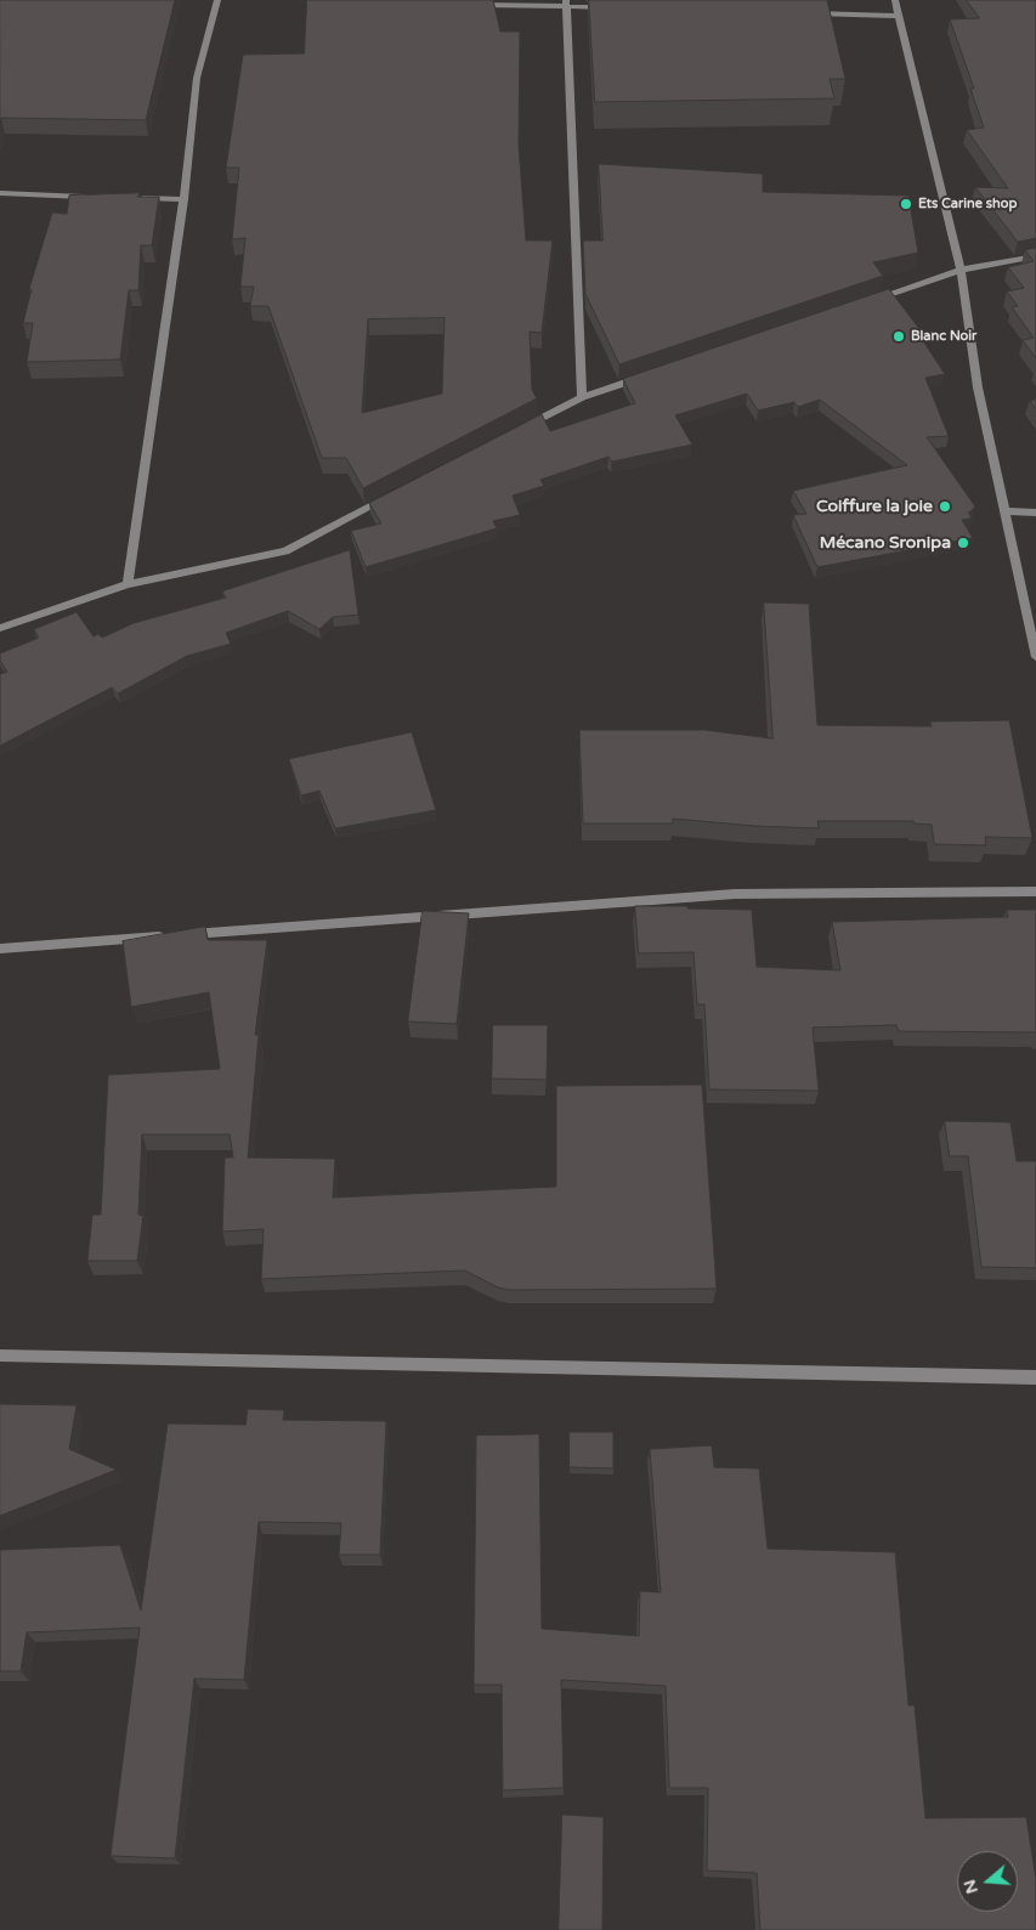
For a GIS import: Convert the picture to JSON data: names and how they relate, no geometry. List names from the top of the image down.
{
  "places": [
    "Ets Carine shop",
    "Blanc Noir",
    "Coiffure la joie",
    "Mécano Sronipa"
  ],
  "north": "left"
}
